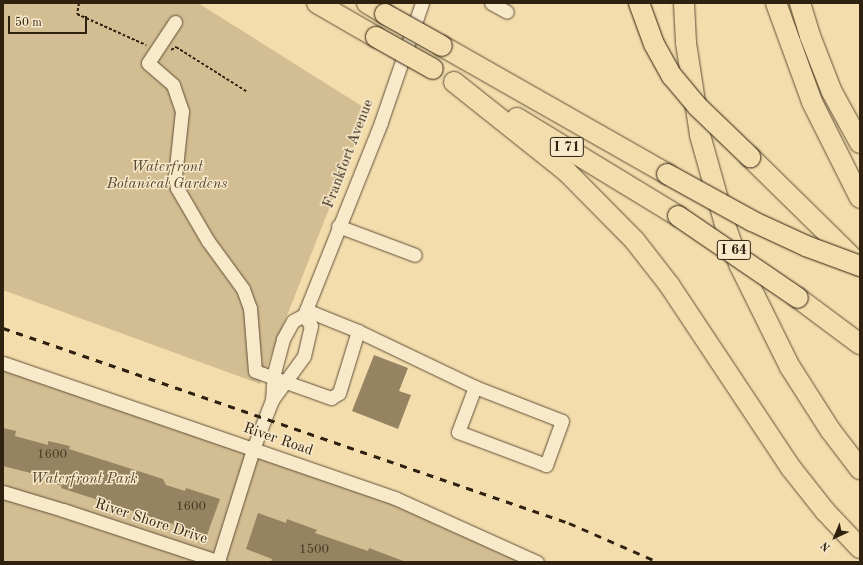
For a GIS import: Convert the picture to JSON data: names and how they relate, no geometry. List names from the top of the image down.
{
  "streets": {
    "highway": ["I 71", "I 64"],
    "street": ["Frankfort Avenue", "River Road", "River Shore Drive"]
  },
  "parks": ["Waterfront Botanical Gardens", "Waterfront Park"],
  "house_numbers": ["1600", "1600", "1500"],
  "scale_bar": "50 m",
  "north": "bottom left"
}
